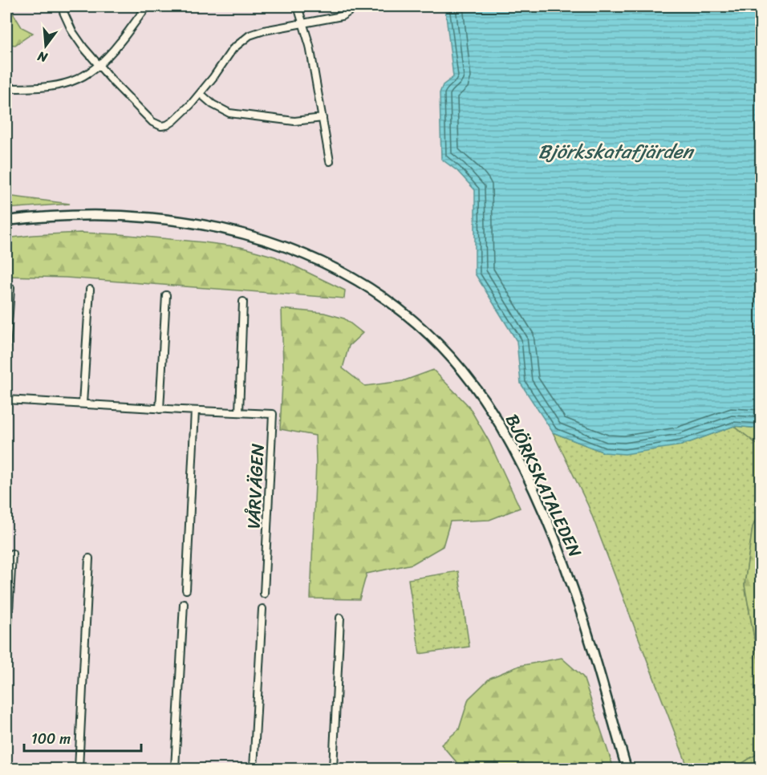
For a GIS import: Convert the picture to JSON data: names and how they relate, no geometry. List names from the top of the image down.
{
  "streets": {
    "main road": ["BJÖRKSKATALEDEN"],
    "street": ["VÅRVÄGEN"]
  },
  "water": ["Björkskatafjärden"],
  "scale_bar": "100 m",
  "north": "bottom"
}
